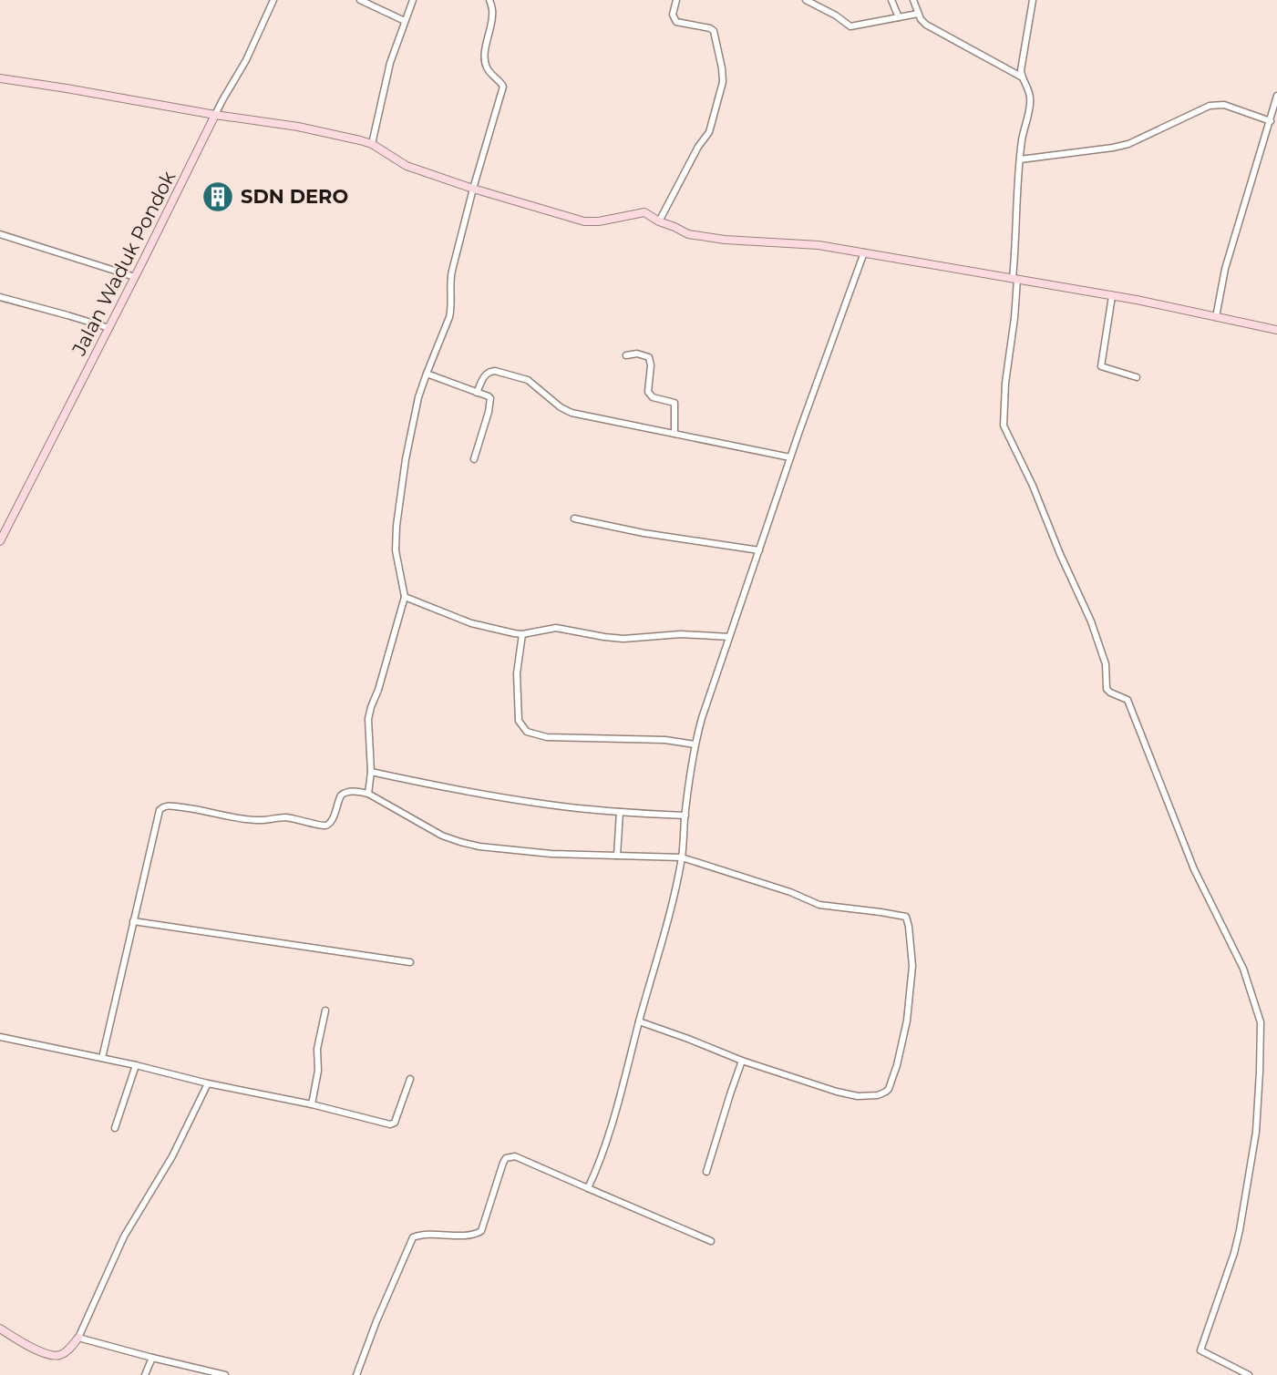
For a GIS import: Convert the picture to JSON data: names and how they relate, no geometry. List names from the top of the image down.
{
  "streets": {
    "street": ["Jalan Waduk Pondok"]
  },
  "places": {
    "building": ["SDN DERO"]
  }
}
